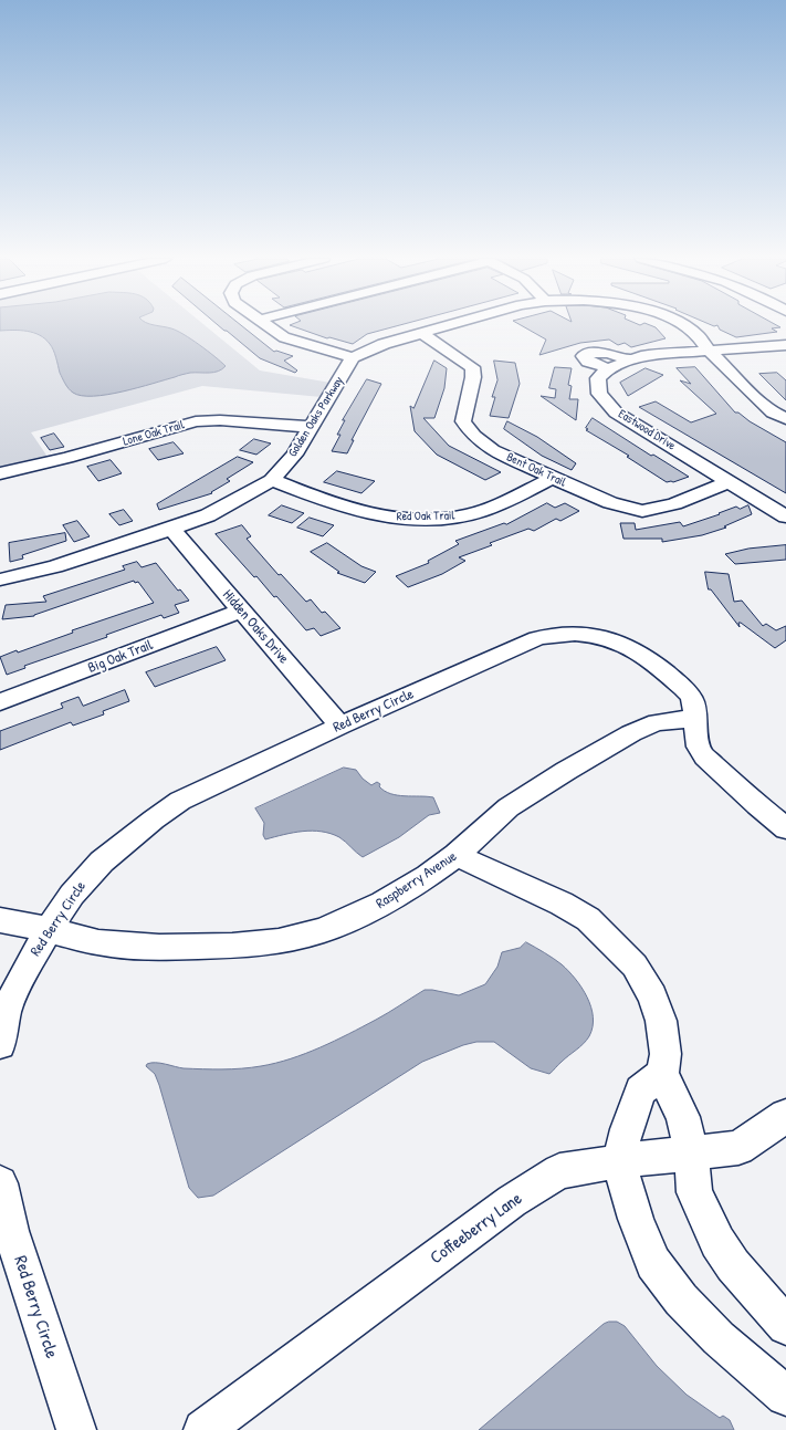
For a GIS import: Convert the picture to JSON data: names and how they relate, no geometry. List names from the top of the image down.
{
  "streets": {
    "street": [
      "Golden Oaks Parkway",
      "Eastwood Drive",
      "Lone Oak Trail",
      "Bent Oak Trail",
      "Red Oak Trail",
      "Hidden Oaks Drive",
      "Big Oak Trail",
      "Red Berry Circle",
      "Raspberry Avenue",
      "Coffeeberry Lane"
    ]
  },
  "crossings": [
    ["Golden Oaks Parkway", "Lone Oak Trail"],
    ["Golden Oaks Parkway", "Red Oak Trail"],
    ["Golden Oaks Parkway", "Hidden Oaks Drive"],
    ["Eastwood Drive", "Bent Oak Trail"],
    ["Bent Oak Trail", "Red Oak Trail"],
    ["Hidden Oaks Drive", "Big Oak Trail"],
    ["Hidden Oaks Drive", "Red Berry Circle"],
    ["Red Berry Circle", "Raspberry Avenue"]
  ]
}
